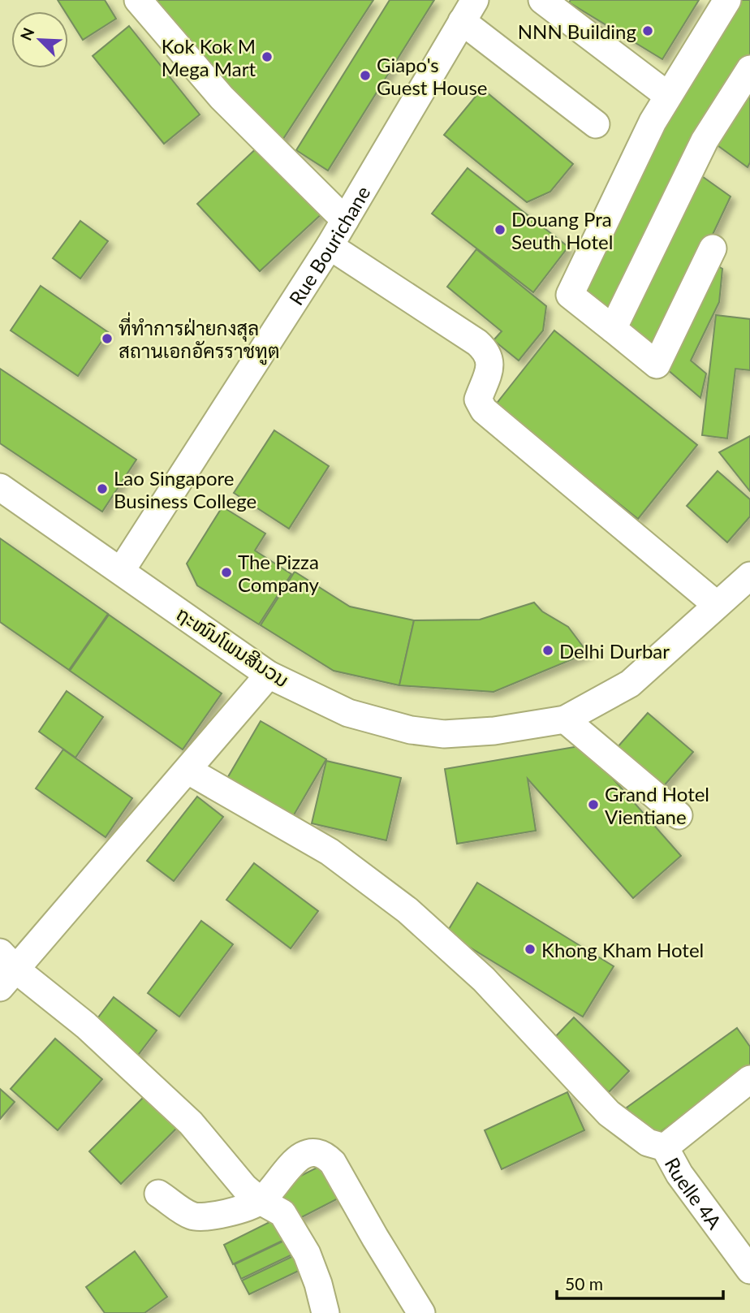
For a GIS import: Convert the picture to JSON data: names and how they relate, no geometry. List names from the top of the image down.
{
  "streets": {
    "street": ["Rue Bourichane", "ຖະໜົນໂພນສີນວນ", "Ruelle 4A"]
  },
  "crossings": [
    ["Rue Bourichane", "ຖະໜົນໂພນສີນວນ"]
  ],
  "places": [
    "NNN Building",
    "Kok Kok M Mega Mart",
    "Giapo's Guest House",
    "Douang Pra Seuth Hotel",
    "ที่ทำการฝ่ายกงสุล สถานเอกอัครราชทูต",
    "Lao Singapore Business College",
    "The Pizza Company",
    "Delhi Durbar",
    "Grand Hotel Vientiane",
    "Khong Kham Hotel"
  ],
  "scale_bar": "50 m",
  "north": "top left"
}
